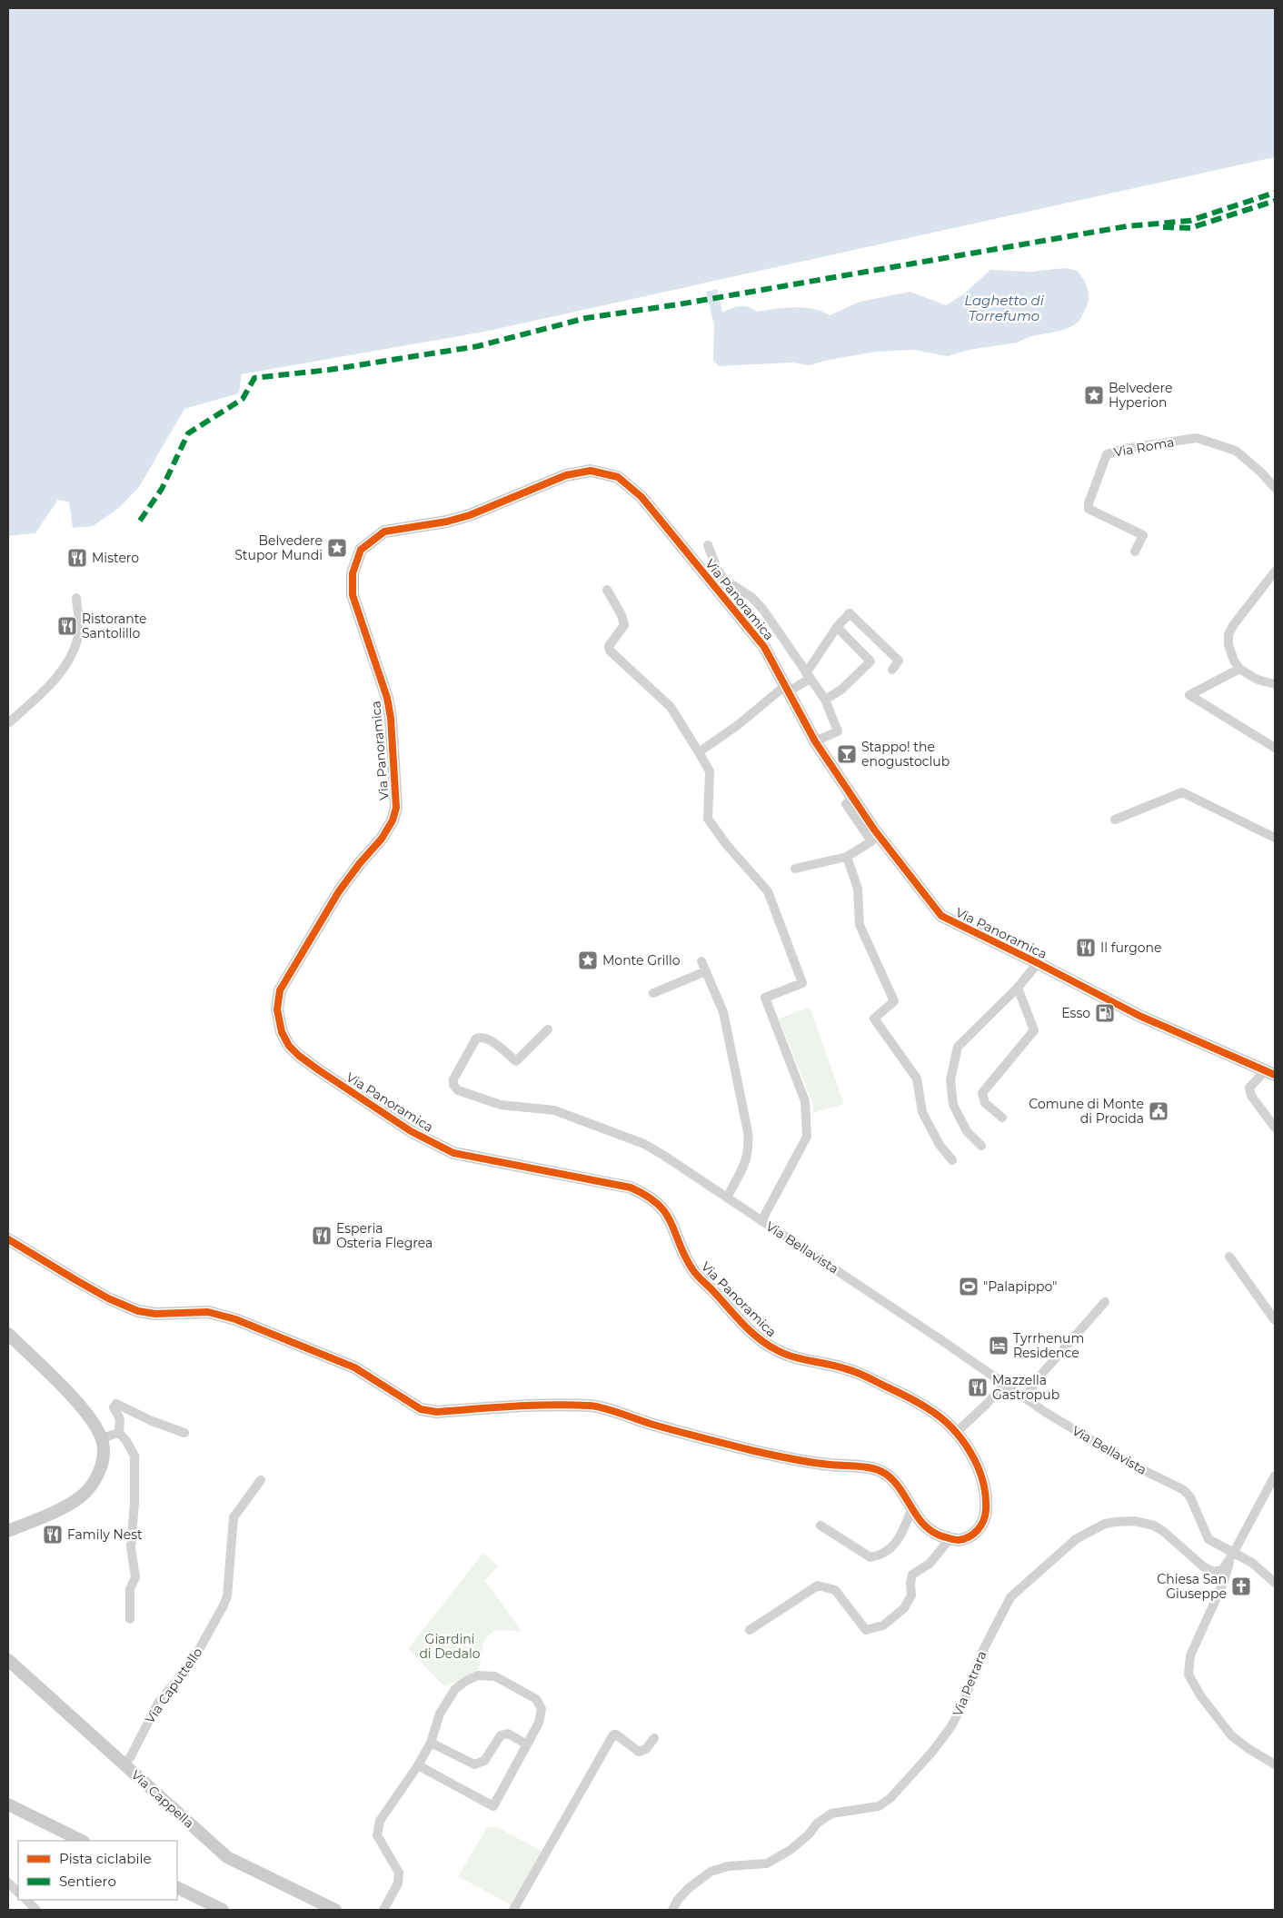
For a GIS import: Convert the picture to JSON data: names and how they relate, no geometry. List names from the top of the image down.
{
  "streets": {
    "street": [
      "Via Roma",
      "Via Panoramica",
      "Via Bellavista",
      "Via Petrara",
      "Via Caputtello",
      "Via Cappella"
    ]
  },
  "crossings": [
    ["Via Bellavista", "Via Petrara"],
    ["Via Caputtello", "Via Cappella"]
  ],
  "water": ["Laghetto di Torrefumo"],
  "parks": ["Giardini di Dedalo"],
  "places": {
    "place": ["Belvedere Hyperion", "Belvedere Stupor Mundi", "Monte Grillo"],
    "restaurant": [
      "Mistero",
      "Ristorante Santolillo",
      "Il furgone",
      "Esperia Osteria Flegrea",
      "Mazzella Gastropub",
      "Family Nest"
    ],
    "bar": ["Stappo! the enogustoclub"],
    "fuel station": ["Esso"],
    "public building": ["Comune di Monte di Procida"],
    "sports": ["\"Palapippo\""],
    "hotel": ["Tyrrhenum Residence"],
    "church": ["Chiesa San Giuseppe"]
  },
  "legend": ["Pista ciclabile", "Sentiero"]
}
